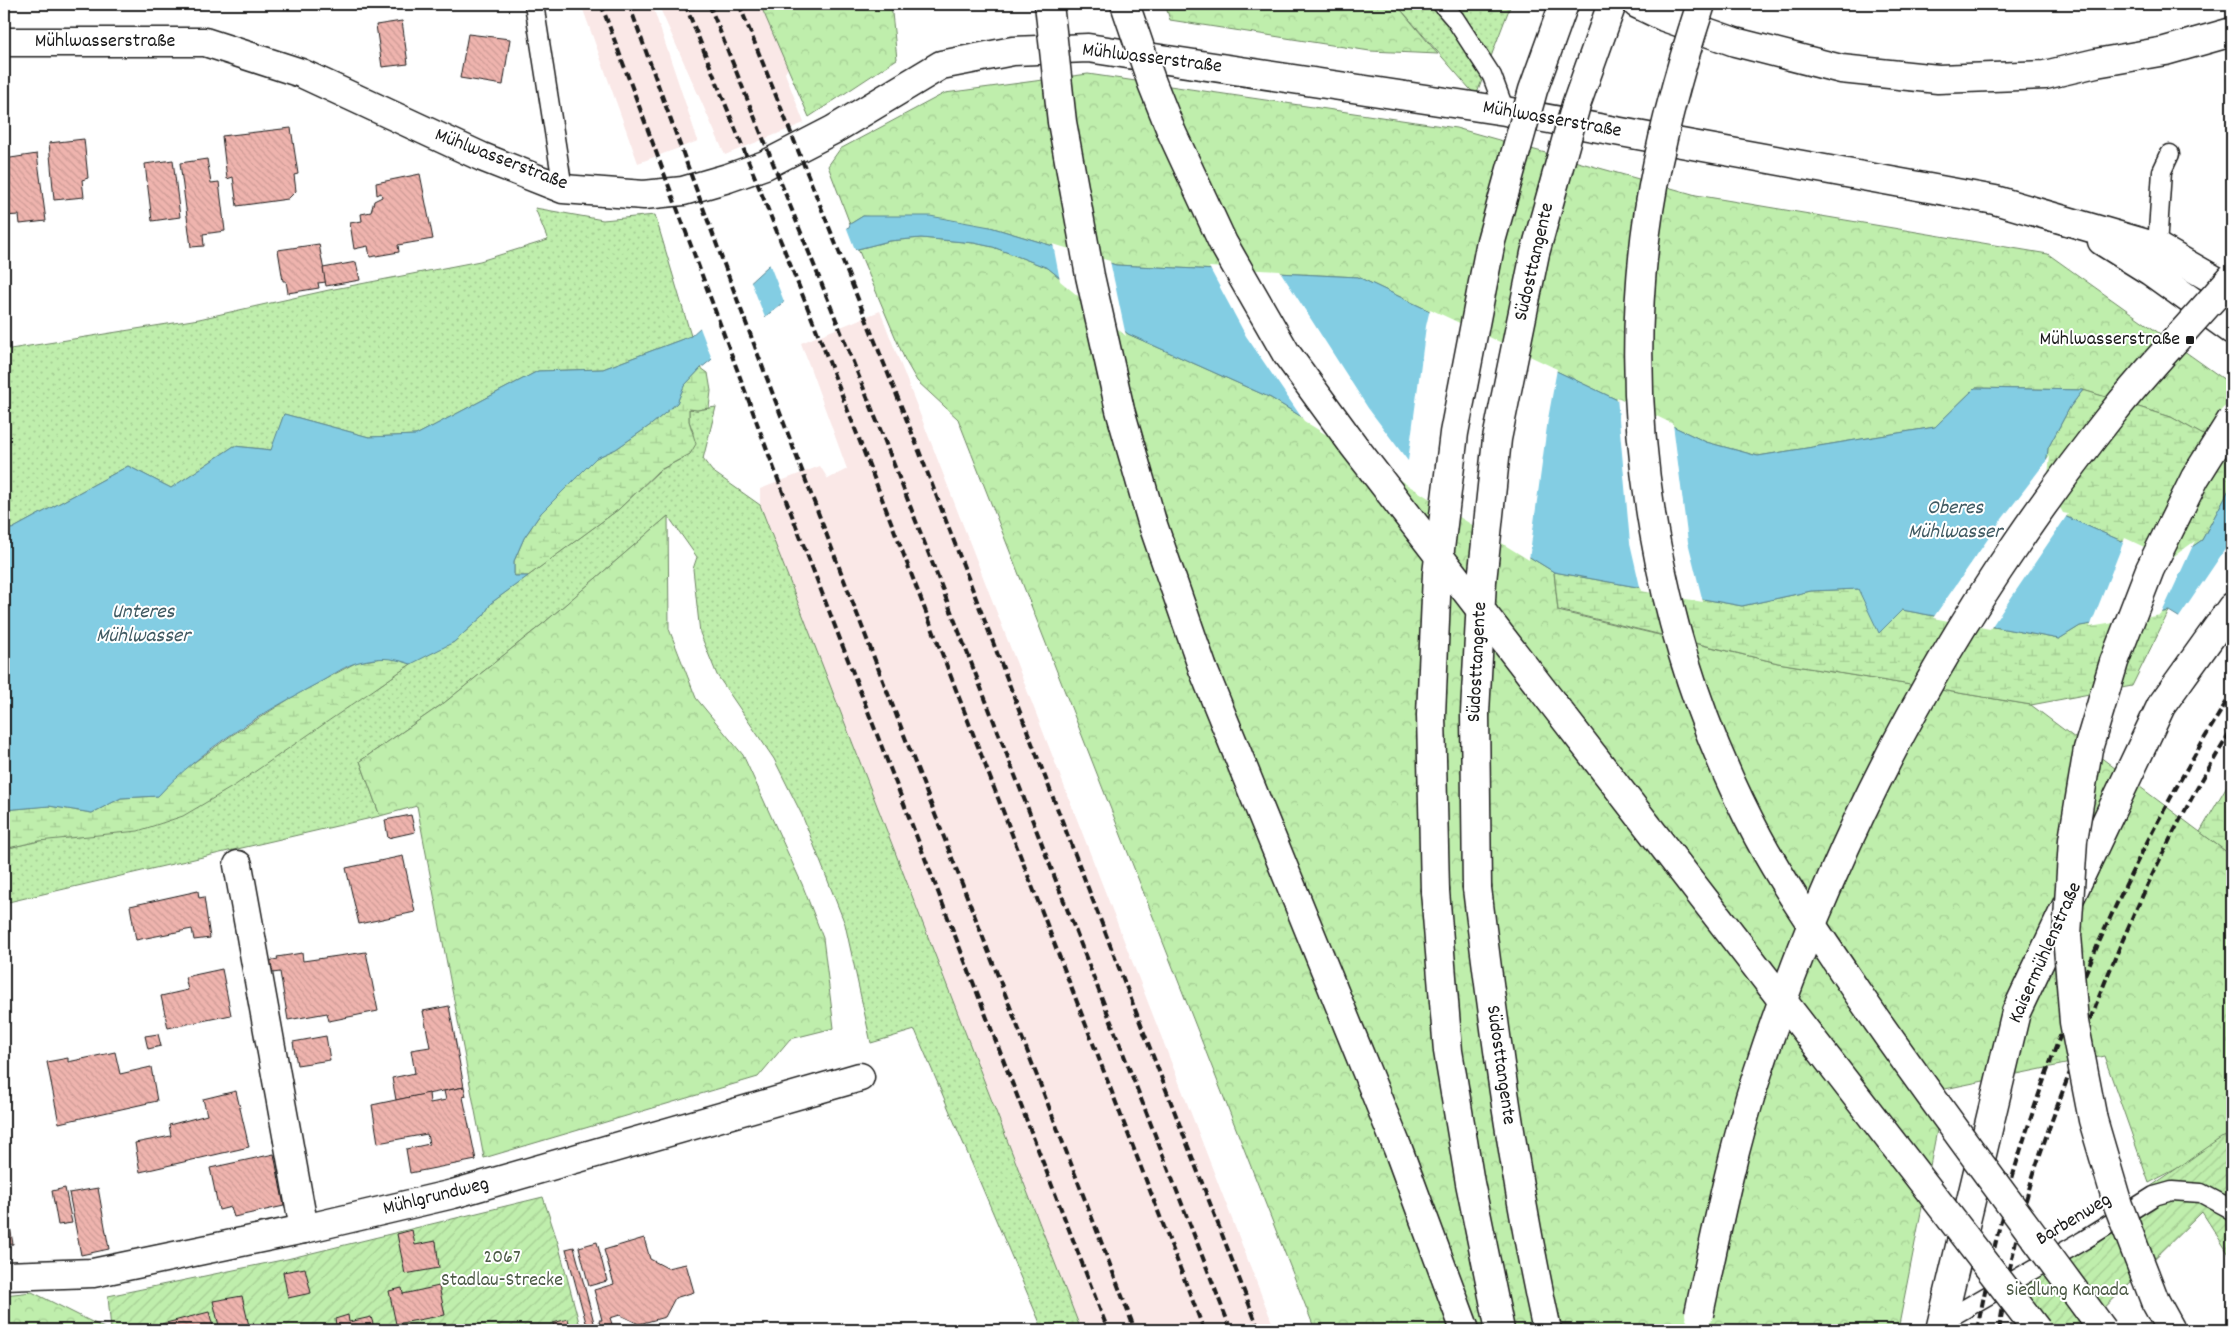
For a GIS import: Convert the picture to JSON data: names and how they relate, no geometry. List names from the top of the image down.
{
  "streets": {
    "main road": [
      "Mühlwasserstraße",
      "Südosttangente",
      "Kaisermühlenstraße",
      "Mühlgrundweg"
    ],
    "lane": ["Barbenweg"]
  },
  "crossings": [
    ["Kaisermühlenstraße", "Barbenweg"]
  ],
  "water": ["Oberes Mühlwasser", "Unteres Mühlwasser"],
  "parks": ["2067 Stadlau-Strecke", "Siedlung Kanada"],
  "places": {
    "transit": ["Mühlwasserstraße"]
  }
}
